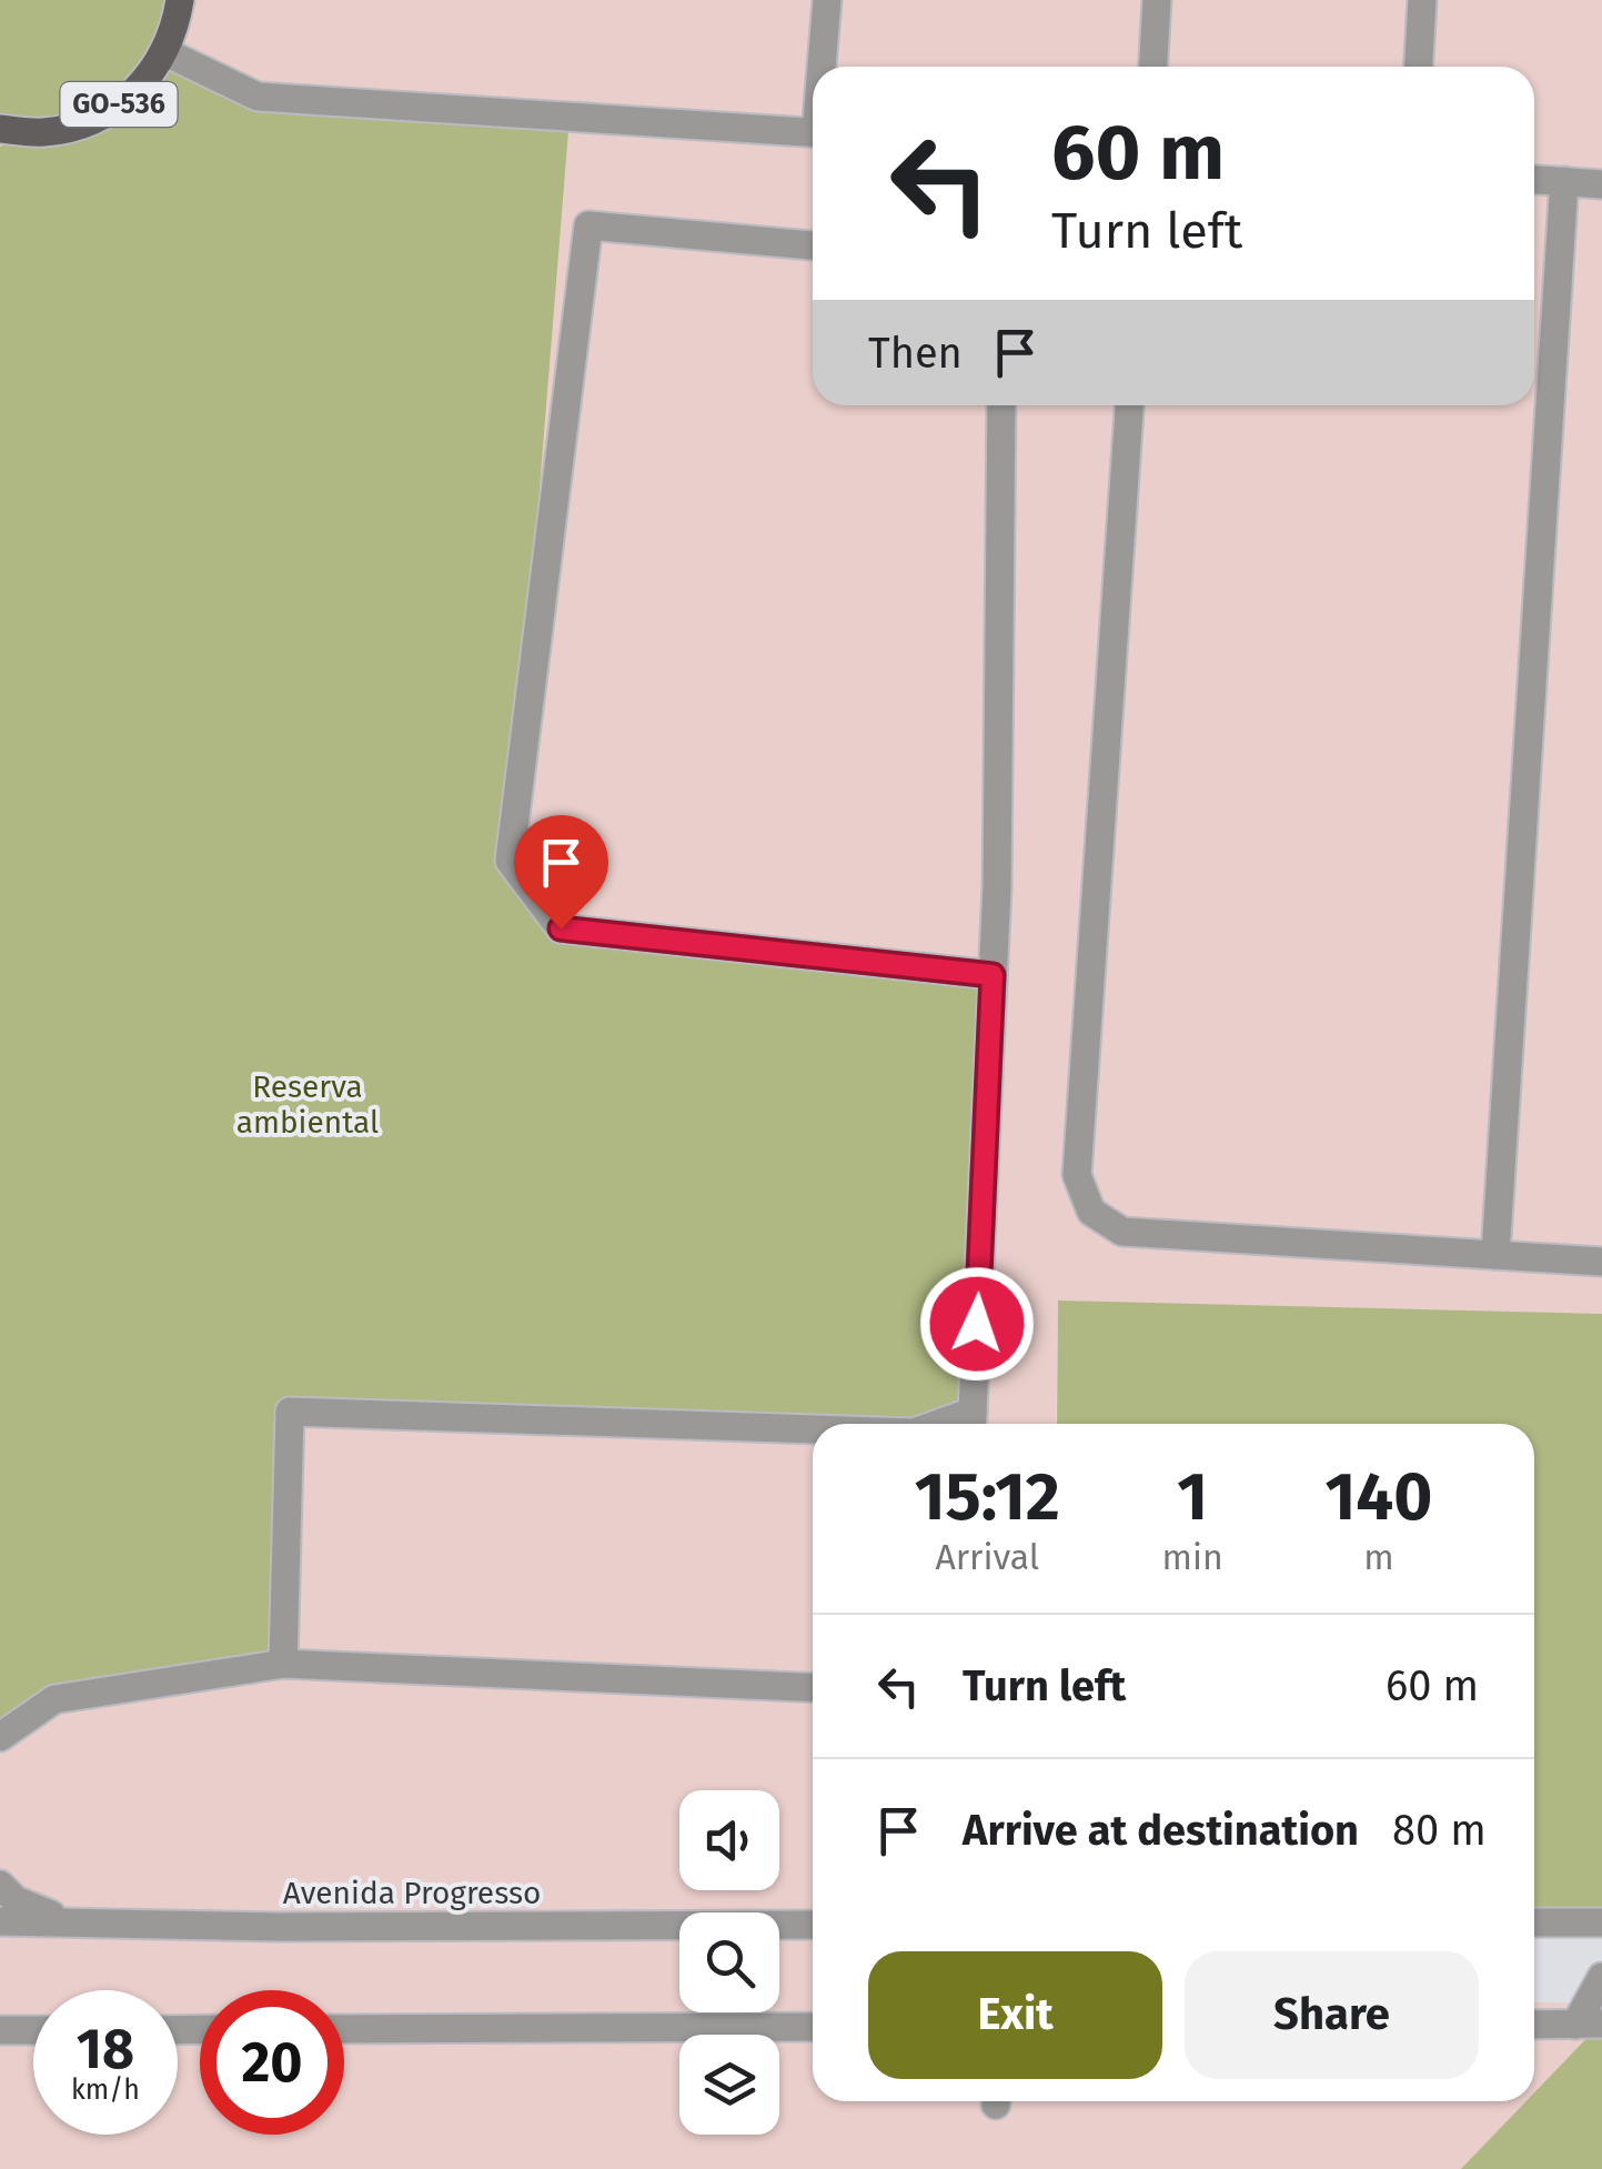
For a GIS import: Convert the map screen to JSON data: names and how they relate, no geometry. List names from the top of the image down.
{
  "streets": {
    "main road": ["GO-536"],
    "street": ["Avenida Progresso"]
  },
  "parks": ["Reserva ambiental"],
  "page": {
    "turn": ["60 m", "Turn left"],
    "then": "Then",
    "eta": [
      "15:12",
      "Arrival",
      "1",
      "min",
      "140",
      "m"
    ],
    "list": [
      {
        "name": "Turn left",
        "value": "60 m"
      },
      {
        "name": "Arrive at destination",
        "value": "80 m"
      }
    ],
    "buttons": ["Exit", "Share"],
    "speed": "18 km/h",
    "limit": "20"
  }
}
